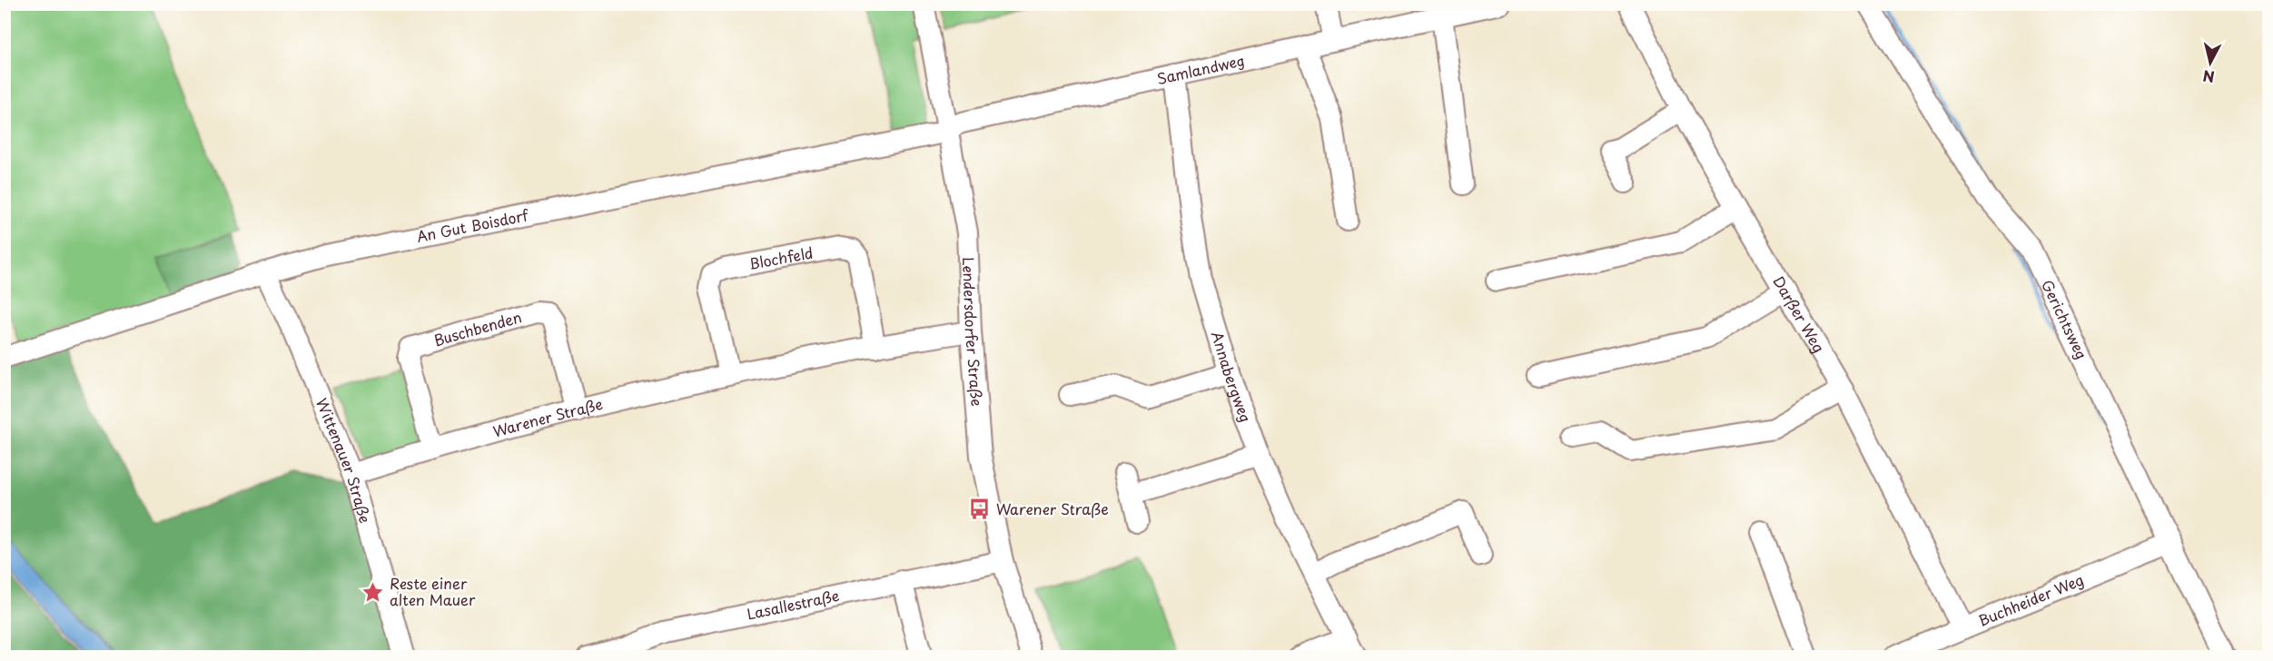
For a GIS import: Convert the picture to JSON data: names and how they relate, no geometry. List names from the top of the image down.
{
  "streets": {
    "street": [
      "Samlandweg",
      "An Gut Boisdorf",
      "Blochfeld",
      "Darßer Weg",
      "Gerichtsweg",
      "Buschbenden",
      "Lendersdorfer Straße",
      "Annabergweg",
      "Warener Straße",
      "Wittenauer Straße",
      "Buchheider Weg",
      "Lasallestraße"
    ]
  },
  "crossings": [
    ["Samlandweg", "An Gut Boisdorf"],
    ["Samlandweg", "Lendersdorfer Straße"],
    ["Samlandweg", "Annabergweg"],
    ["An Gut Boisdorf", "Lendersdorfer Straße"],
    ["An Gut Boisdorf", "Wittenauer Straße"],
    ["Blochfeld", "Warener Straße"],
    ["Darßer Weg", "Buchheider Weg"],
    ["Gerichtsweg", "Buchheider Weg"],
    ["Buschbenden", "Warener Straße"],
    ["Lendersdorfer Straße", "Warener Straße"],
    ["Lendersdorfer Straße", "Lasallestraße"],
    ["Warener Straße", "Wittenauer Straße"]
  ],
  "places": {
    "bus stop": ["Warener Straße"],
    "place": ["Reste einer alten Mauer"]
  },
  "north": "bottom"
}
